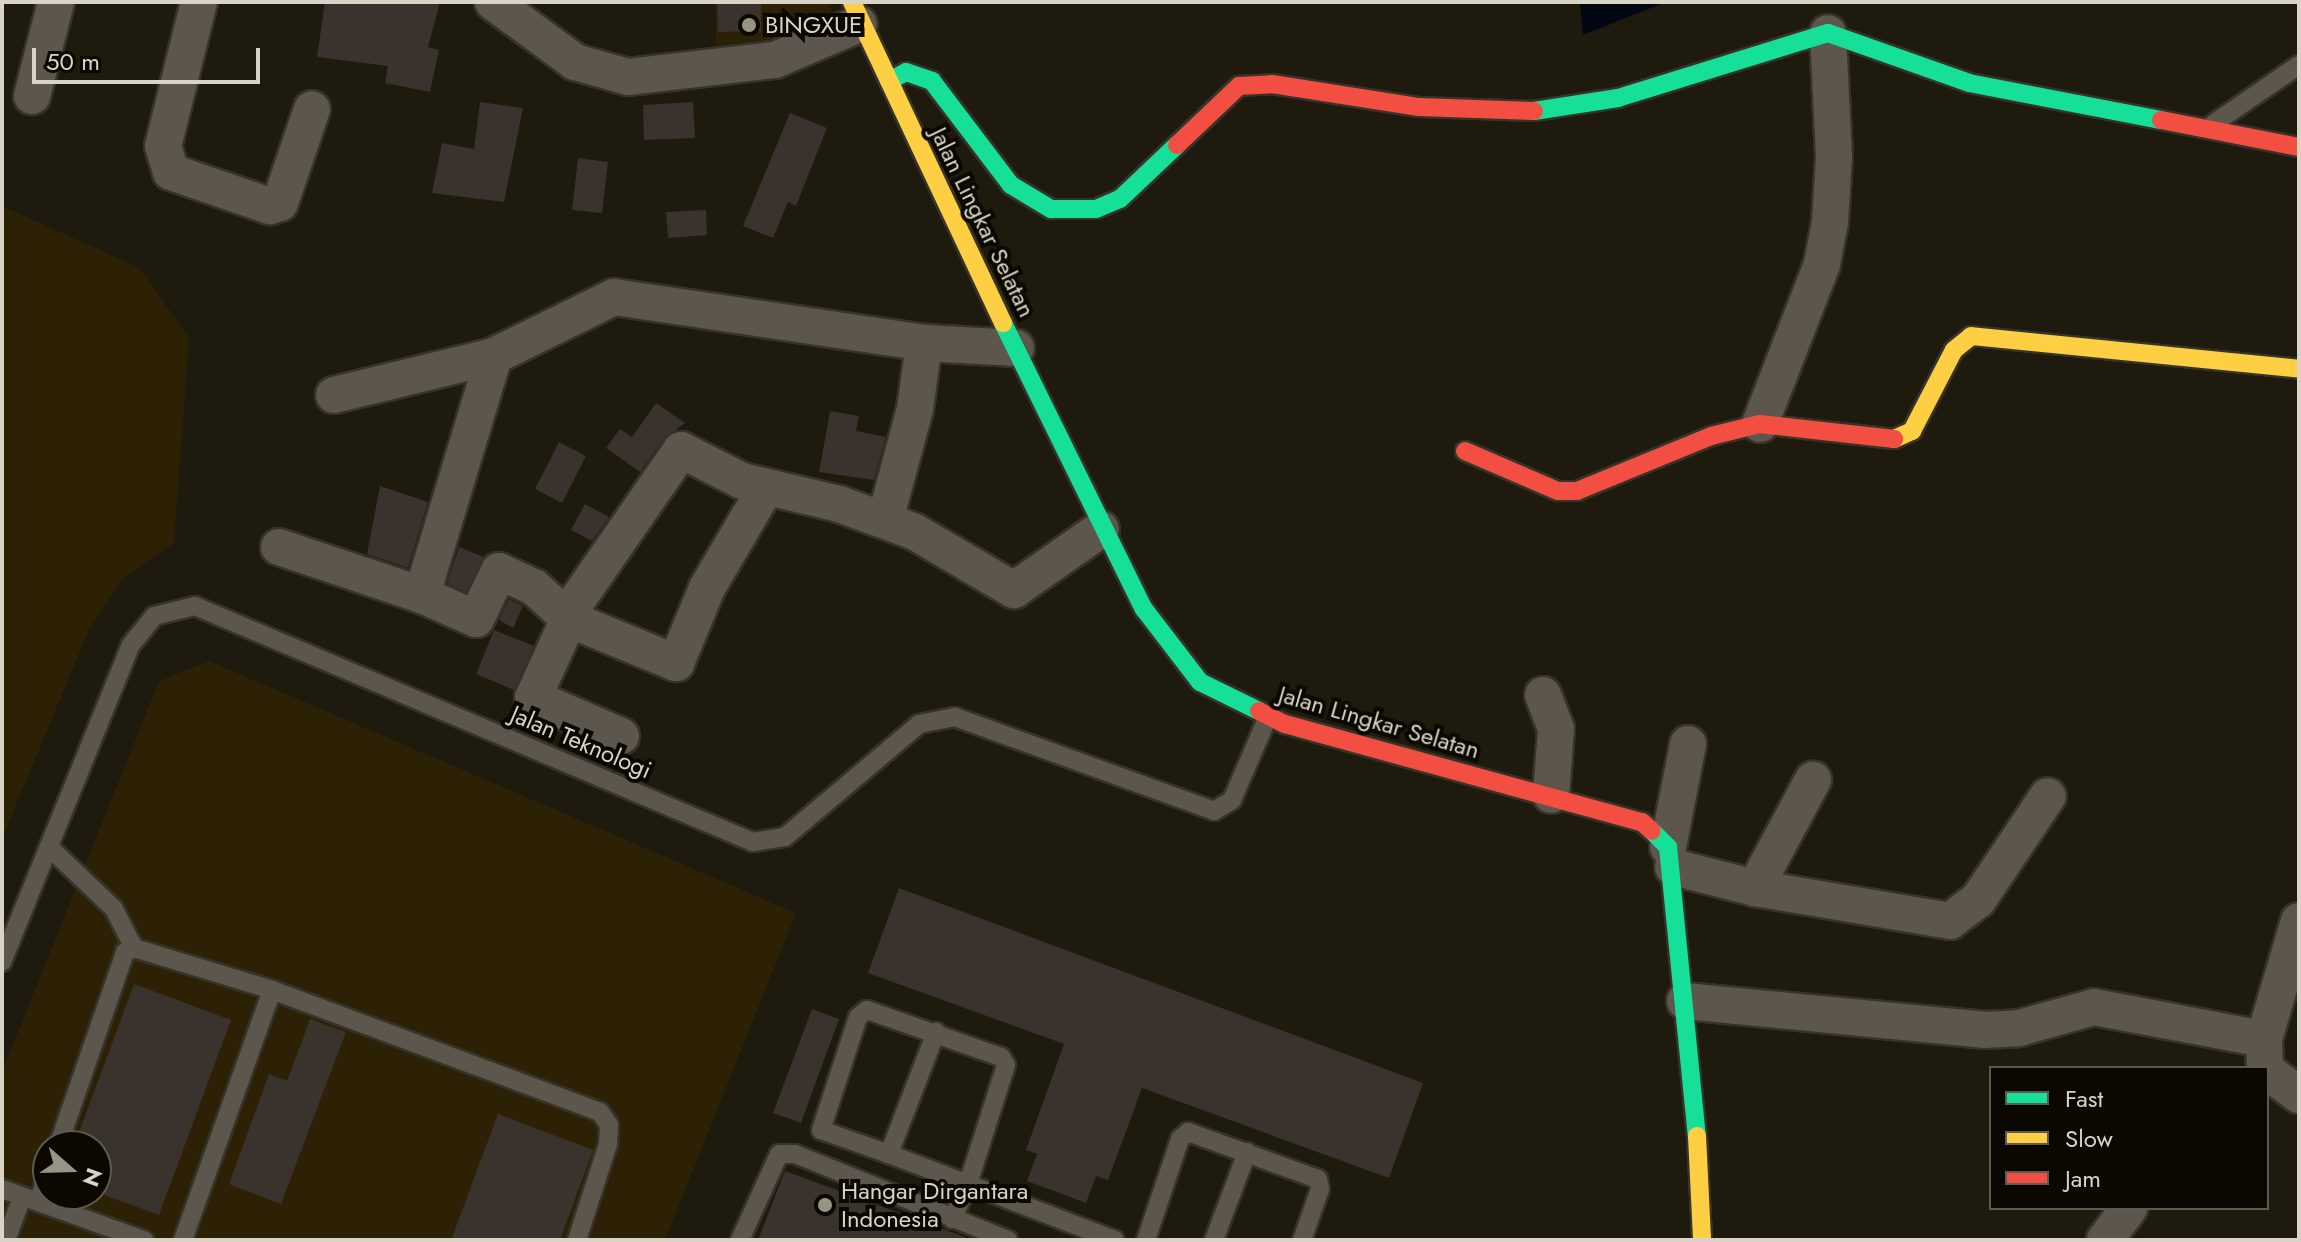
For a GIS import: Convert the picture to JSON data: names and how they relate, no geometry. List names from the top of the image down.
{
  "streets": {
    "street": ["Jalan Lingkar Selatan"],
    "lane": ["Jalan Teknologi"]
  },
  "crossings": [
    ["Jalan Lingkar Selatan", "Jalan Teknologi"]
  ],
  "places": ["BINGXUE", "Hangar Dirgantara Indonesia"],
  "legend": ["Fast", "Slow", "Jam"],
  "scale_bar": "50 m",
  "north": "right"
}
